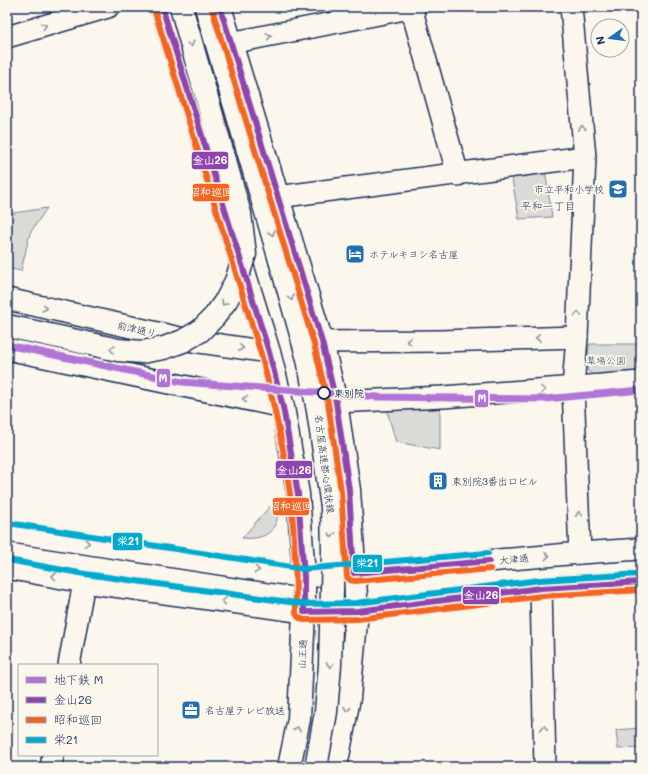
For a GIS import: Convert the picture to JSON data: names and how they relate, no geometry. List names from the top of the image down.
{
  "streets": {
    "main road": ["名古屋高速都心環状線", "山王通"],
    "street": ["前津通り", "大津通"]
  },
  "crossings": [
    ["前津通り", "山王通"],
    ["大津通", "山王通"]
  ],
  "districts": ["平和一丁目"],
  "parks": ["葉場公園"],
  "places": {
    "school or university": ["市立平和小学校"],
    "hotel": ["ホテルキヨシ名古屋"],
    "other": ["東別院"],
    "building": ["東別院3番出口ビル"],
    "office": ["名古屋テレビ放送"]
  },
  "lines": [
    "transit line 金山26",
    "transit line 昭和巡回",
    "metro line M",
    "transit line 栄21"
  ],
  "legend": [
    "地下鉄 M",
    "金山26",
    "昭和巡回",
    "栄21"
  ],
  "north": "left"
}
